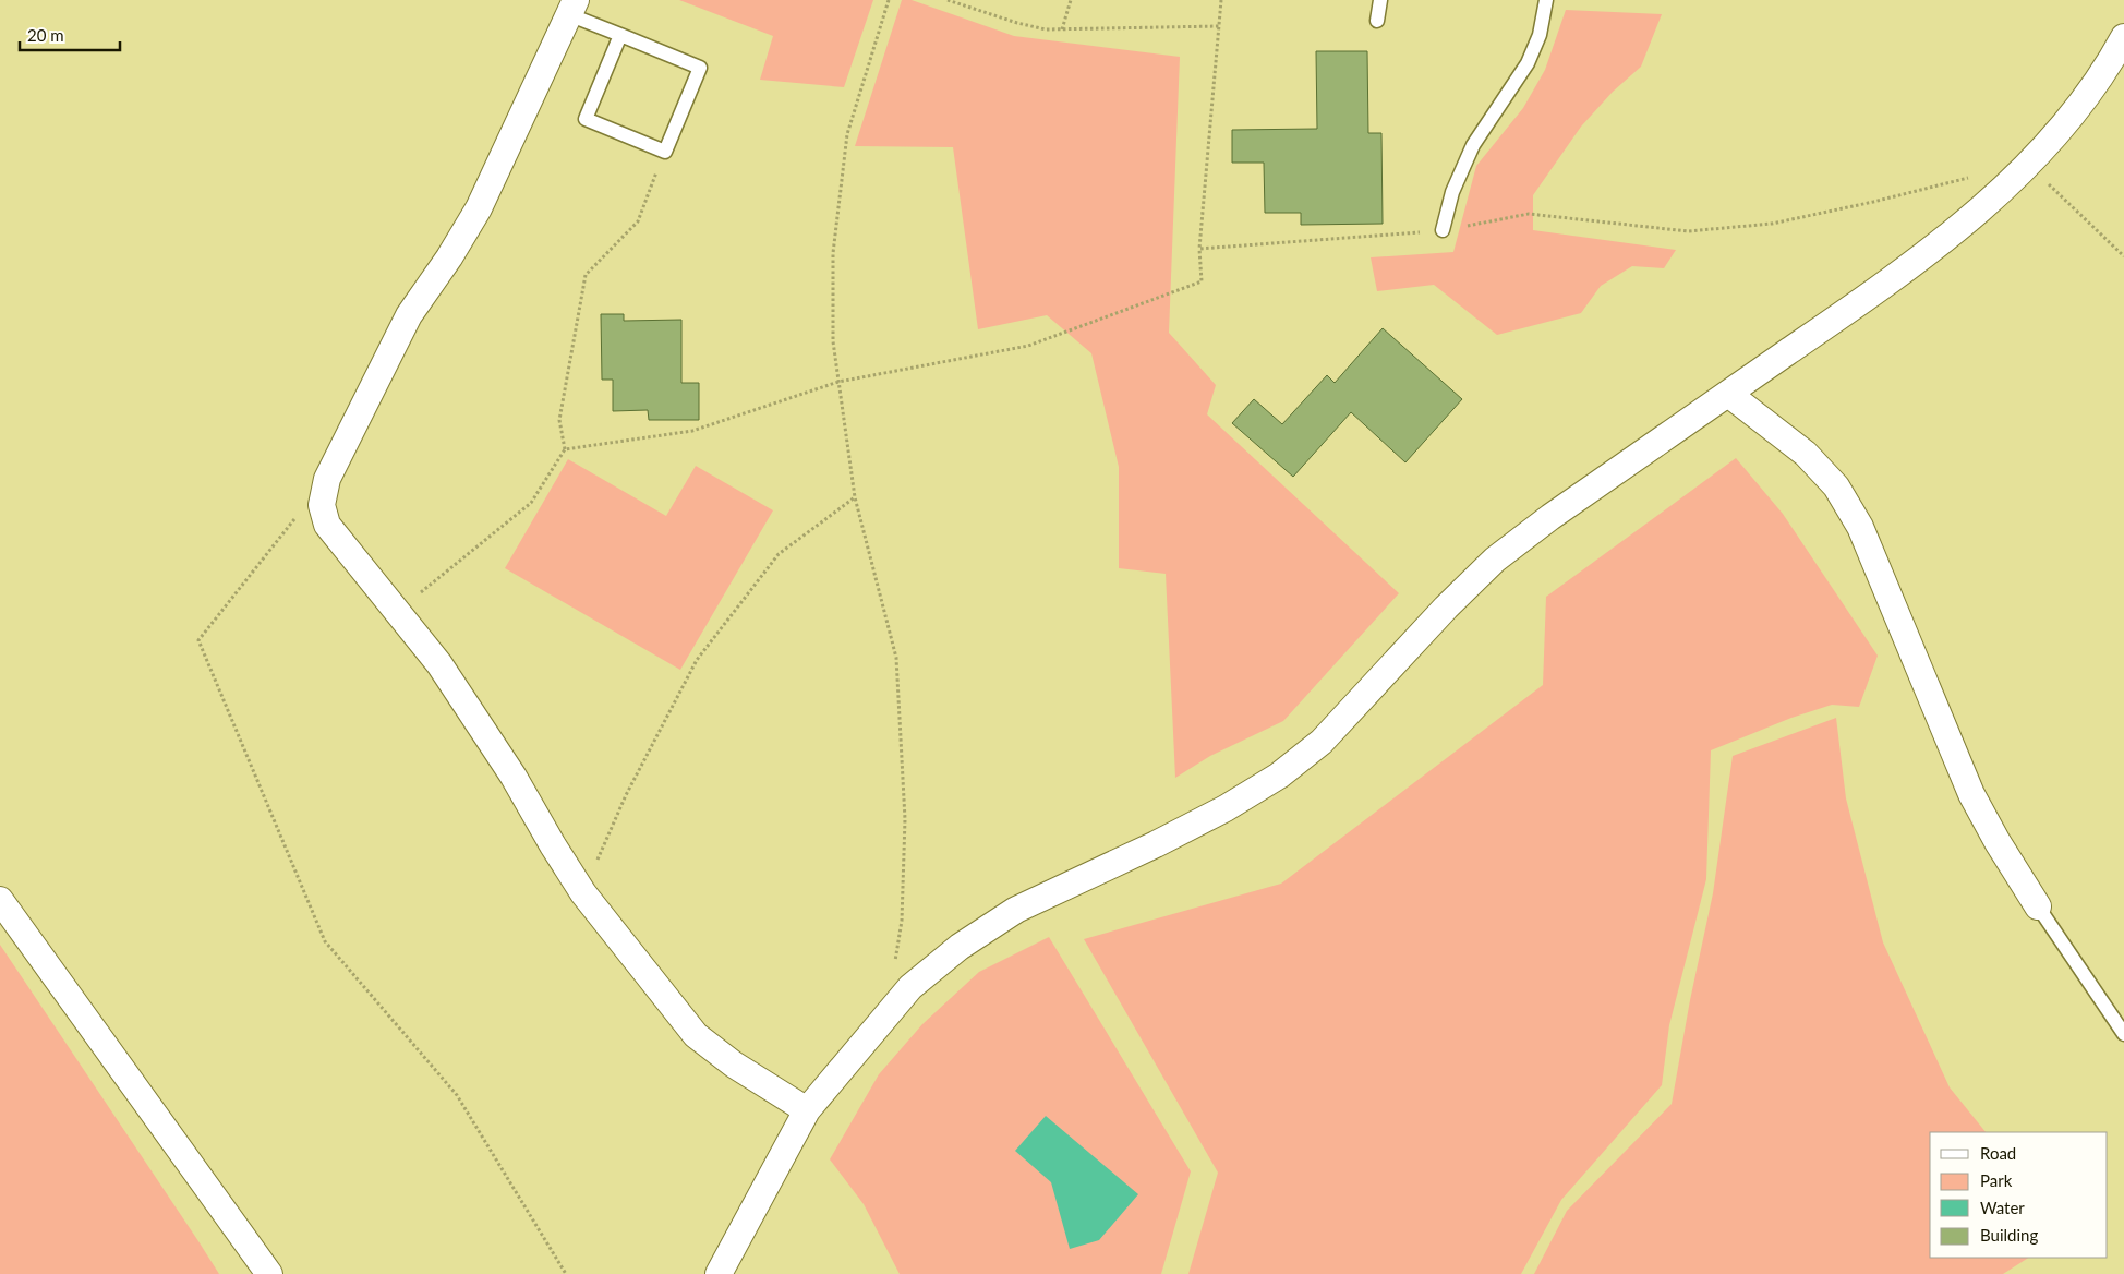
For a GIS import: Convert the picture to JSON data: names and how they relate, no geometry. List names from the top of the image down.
{
  "legend": [
    "Road",
    "Park",
    "Water",
    "Building"
  ],
  "scale_bar": "20 m"
}
